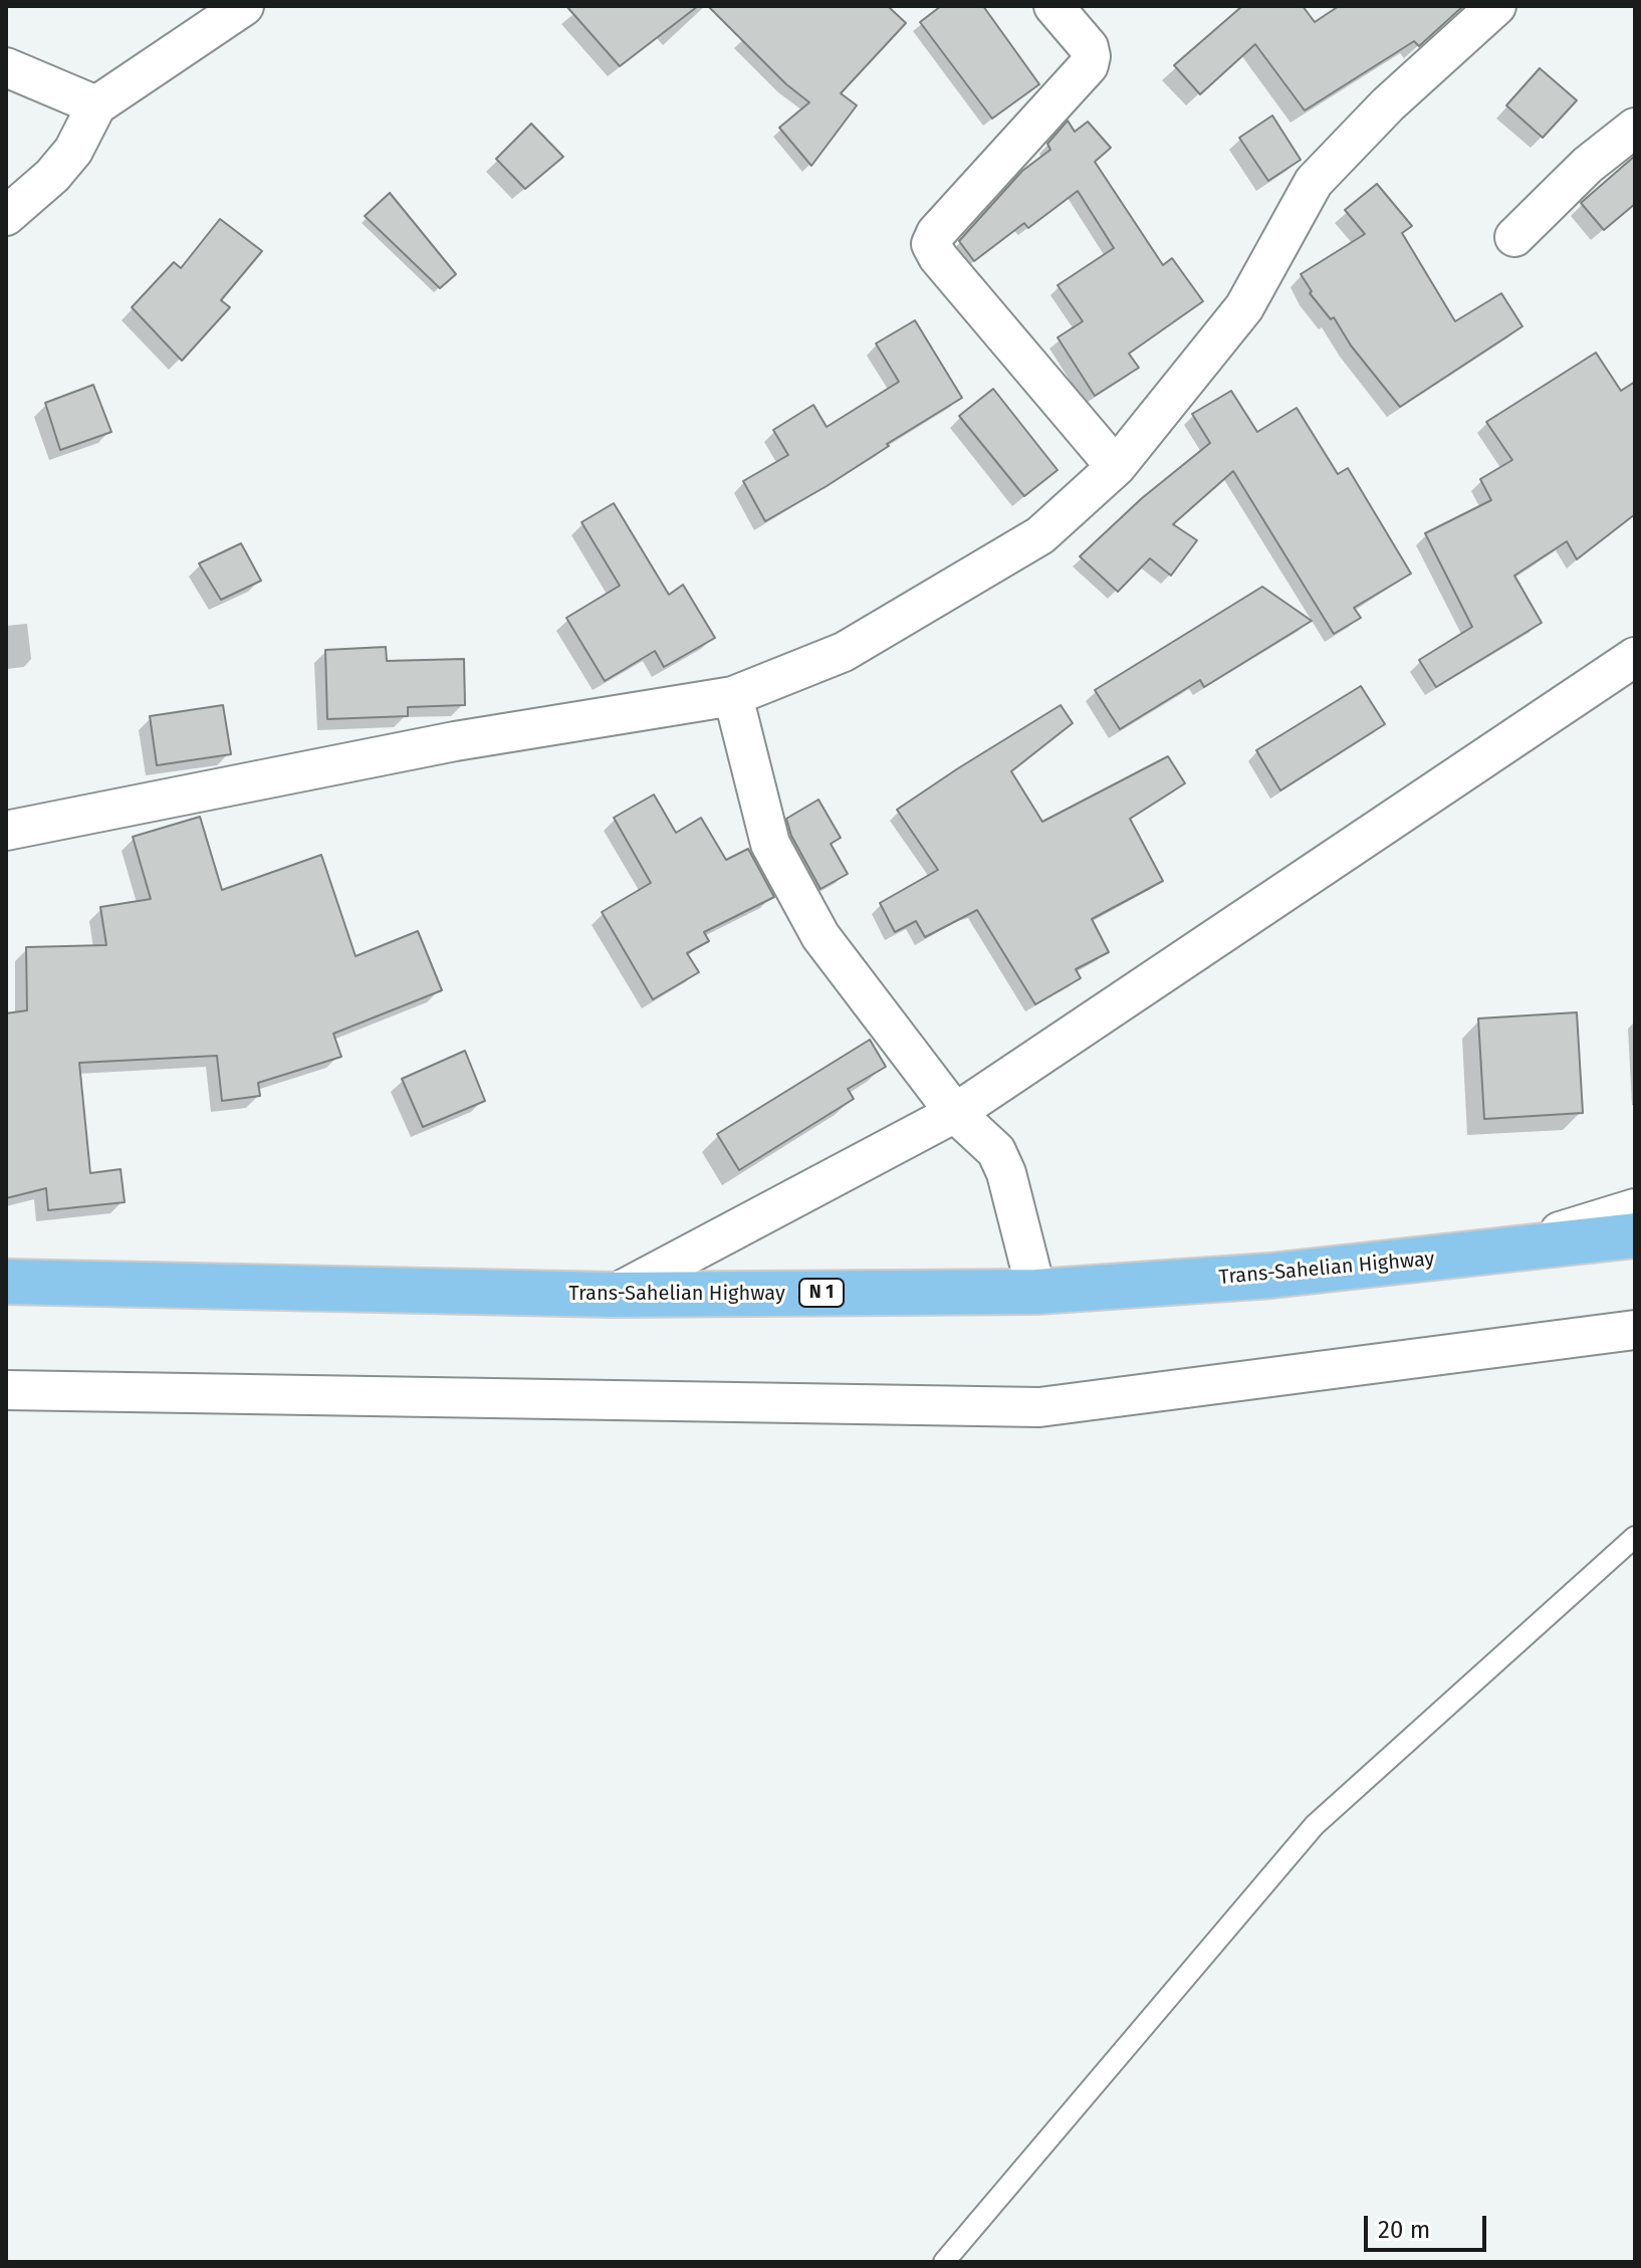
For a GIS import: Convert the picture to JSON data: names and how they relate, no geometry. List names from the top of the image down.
{
  "streets": {
    "highway": ["Trans-Sahelian Highway", "N 1"]
  },
  "scale_bar": "20 m"
}
